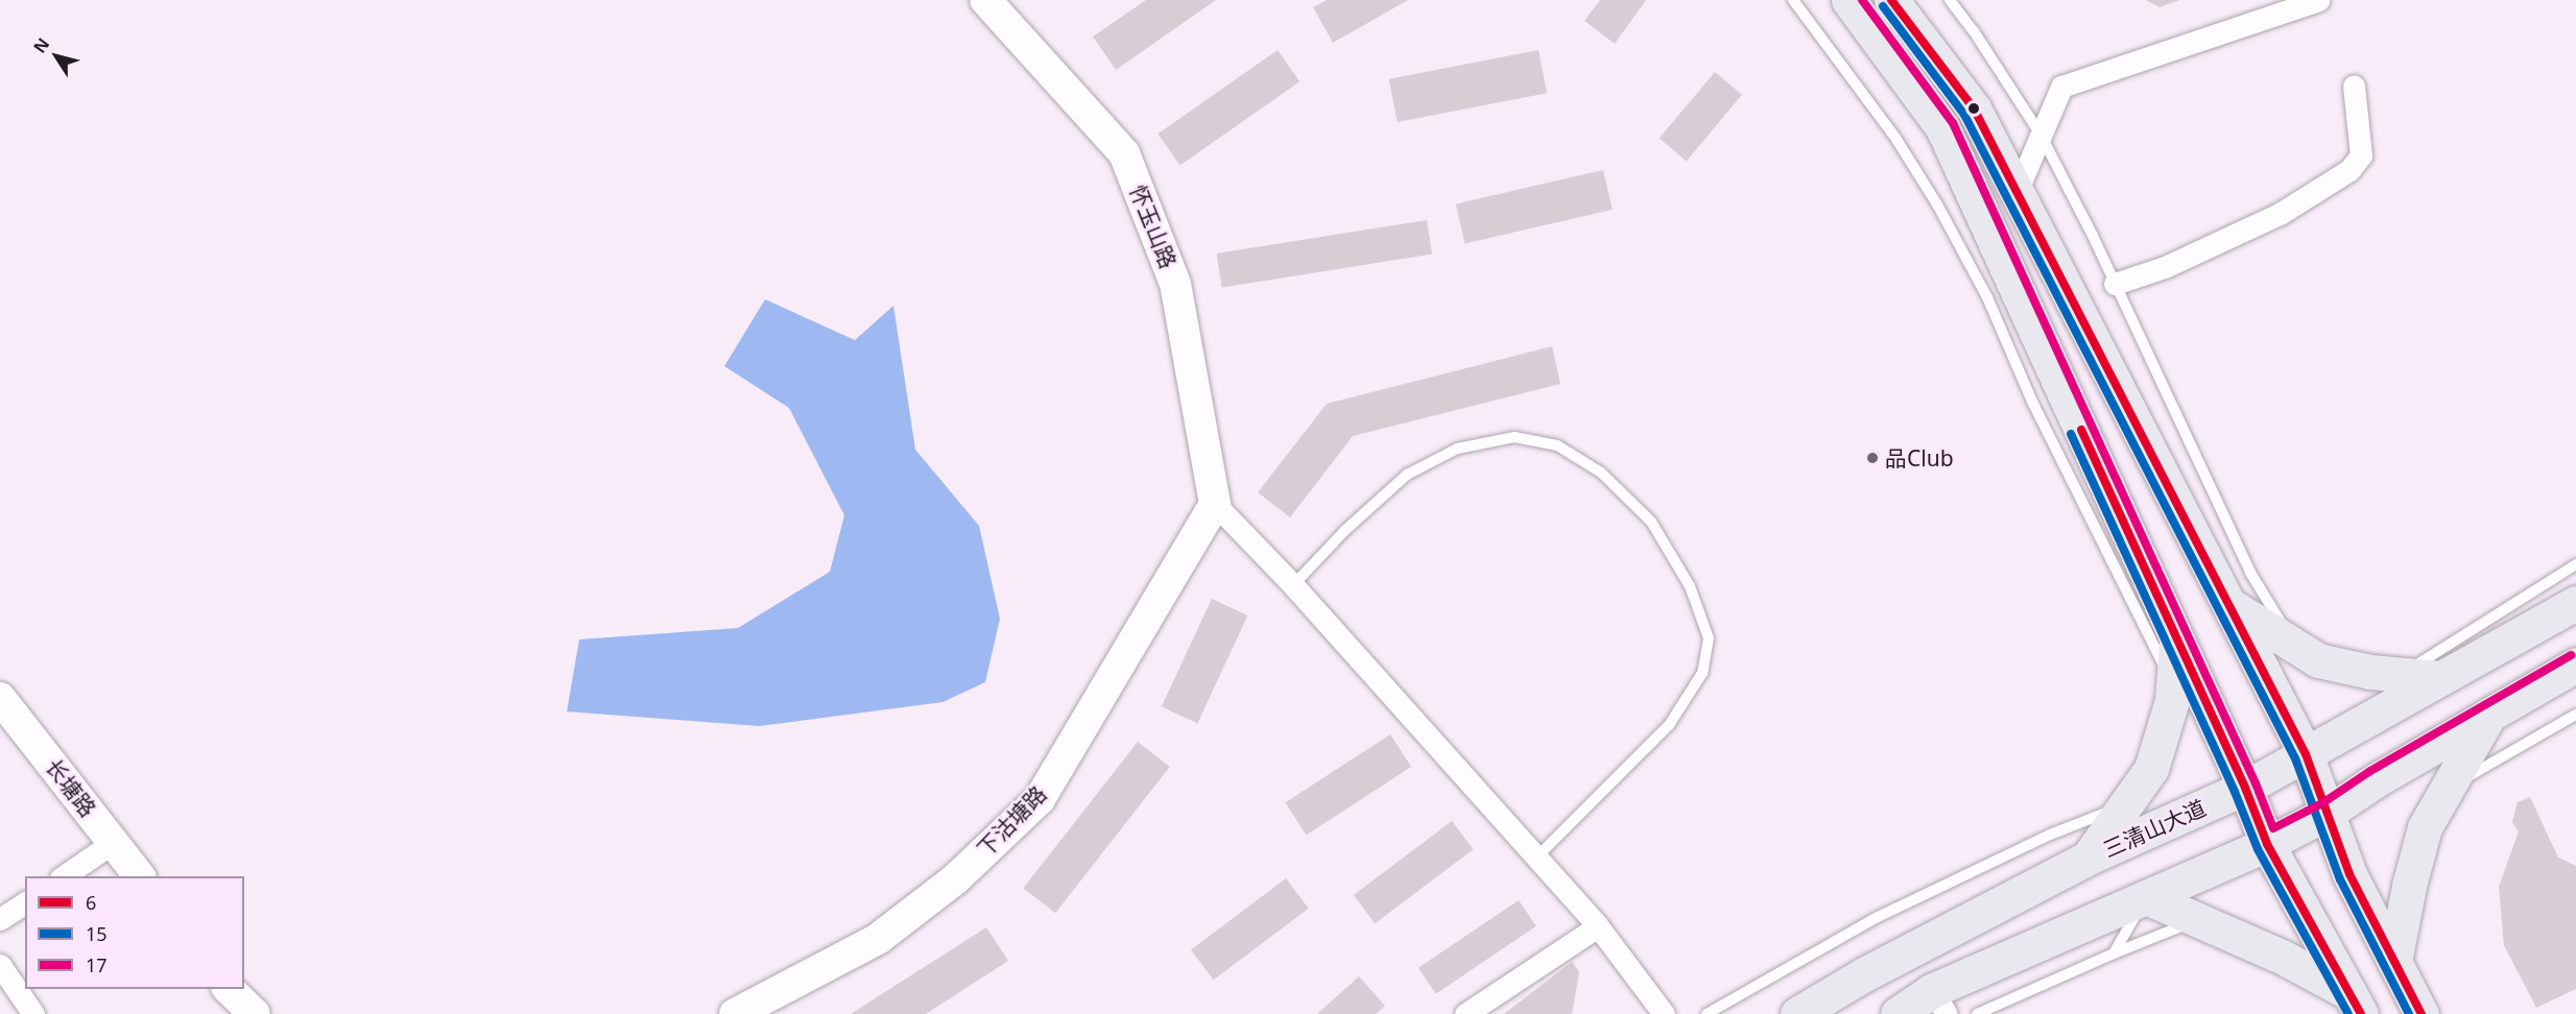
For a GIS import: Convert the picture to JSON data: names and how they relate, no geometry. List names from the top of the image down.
{
  "streets": {
    "main road": ["三清山大道"],
    "street": ["怀玉山路", "长塘路", "下沽塘路"]
  },
  "crossings": [
    ["怀玉山路", "下沽塘路"]
  ],
  "places": ["品Club"],
  "lines": ["transit line 6", "transit line 17", "transit line 15"],
  "legend": ["6", "15", "17"],
  "north": "top left"
}
